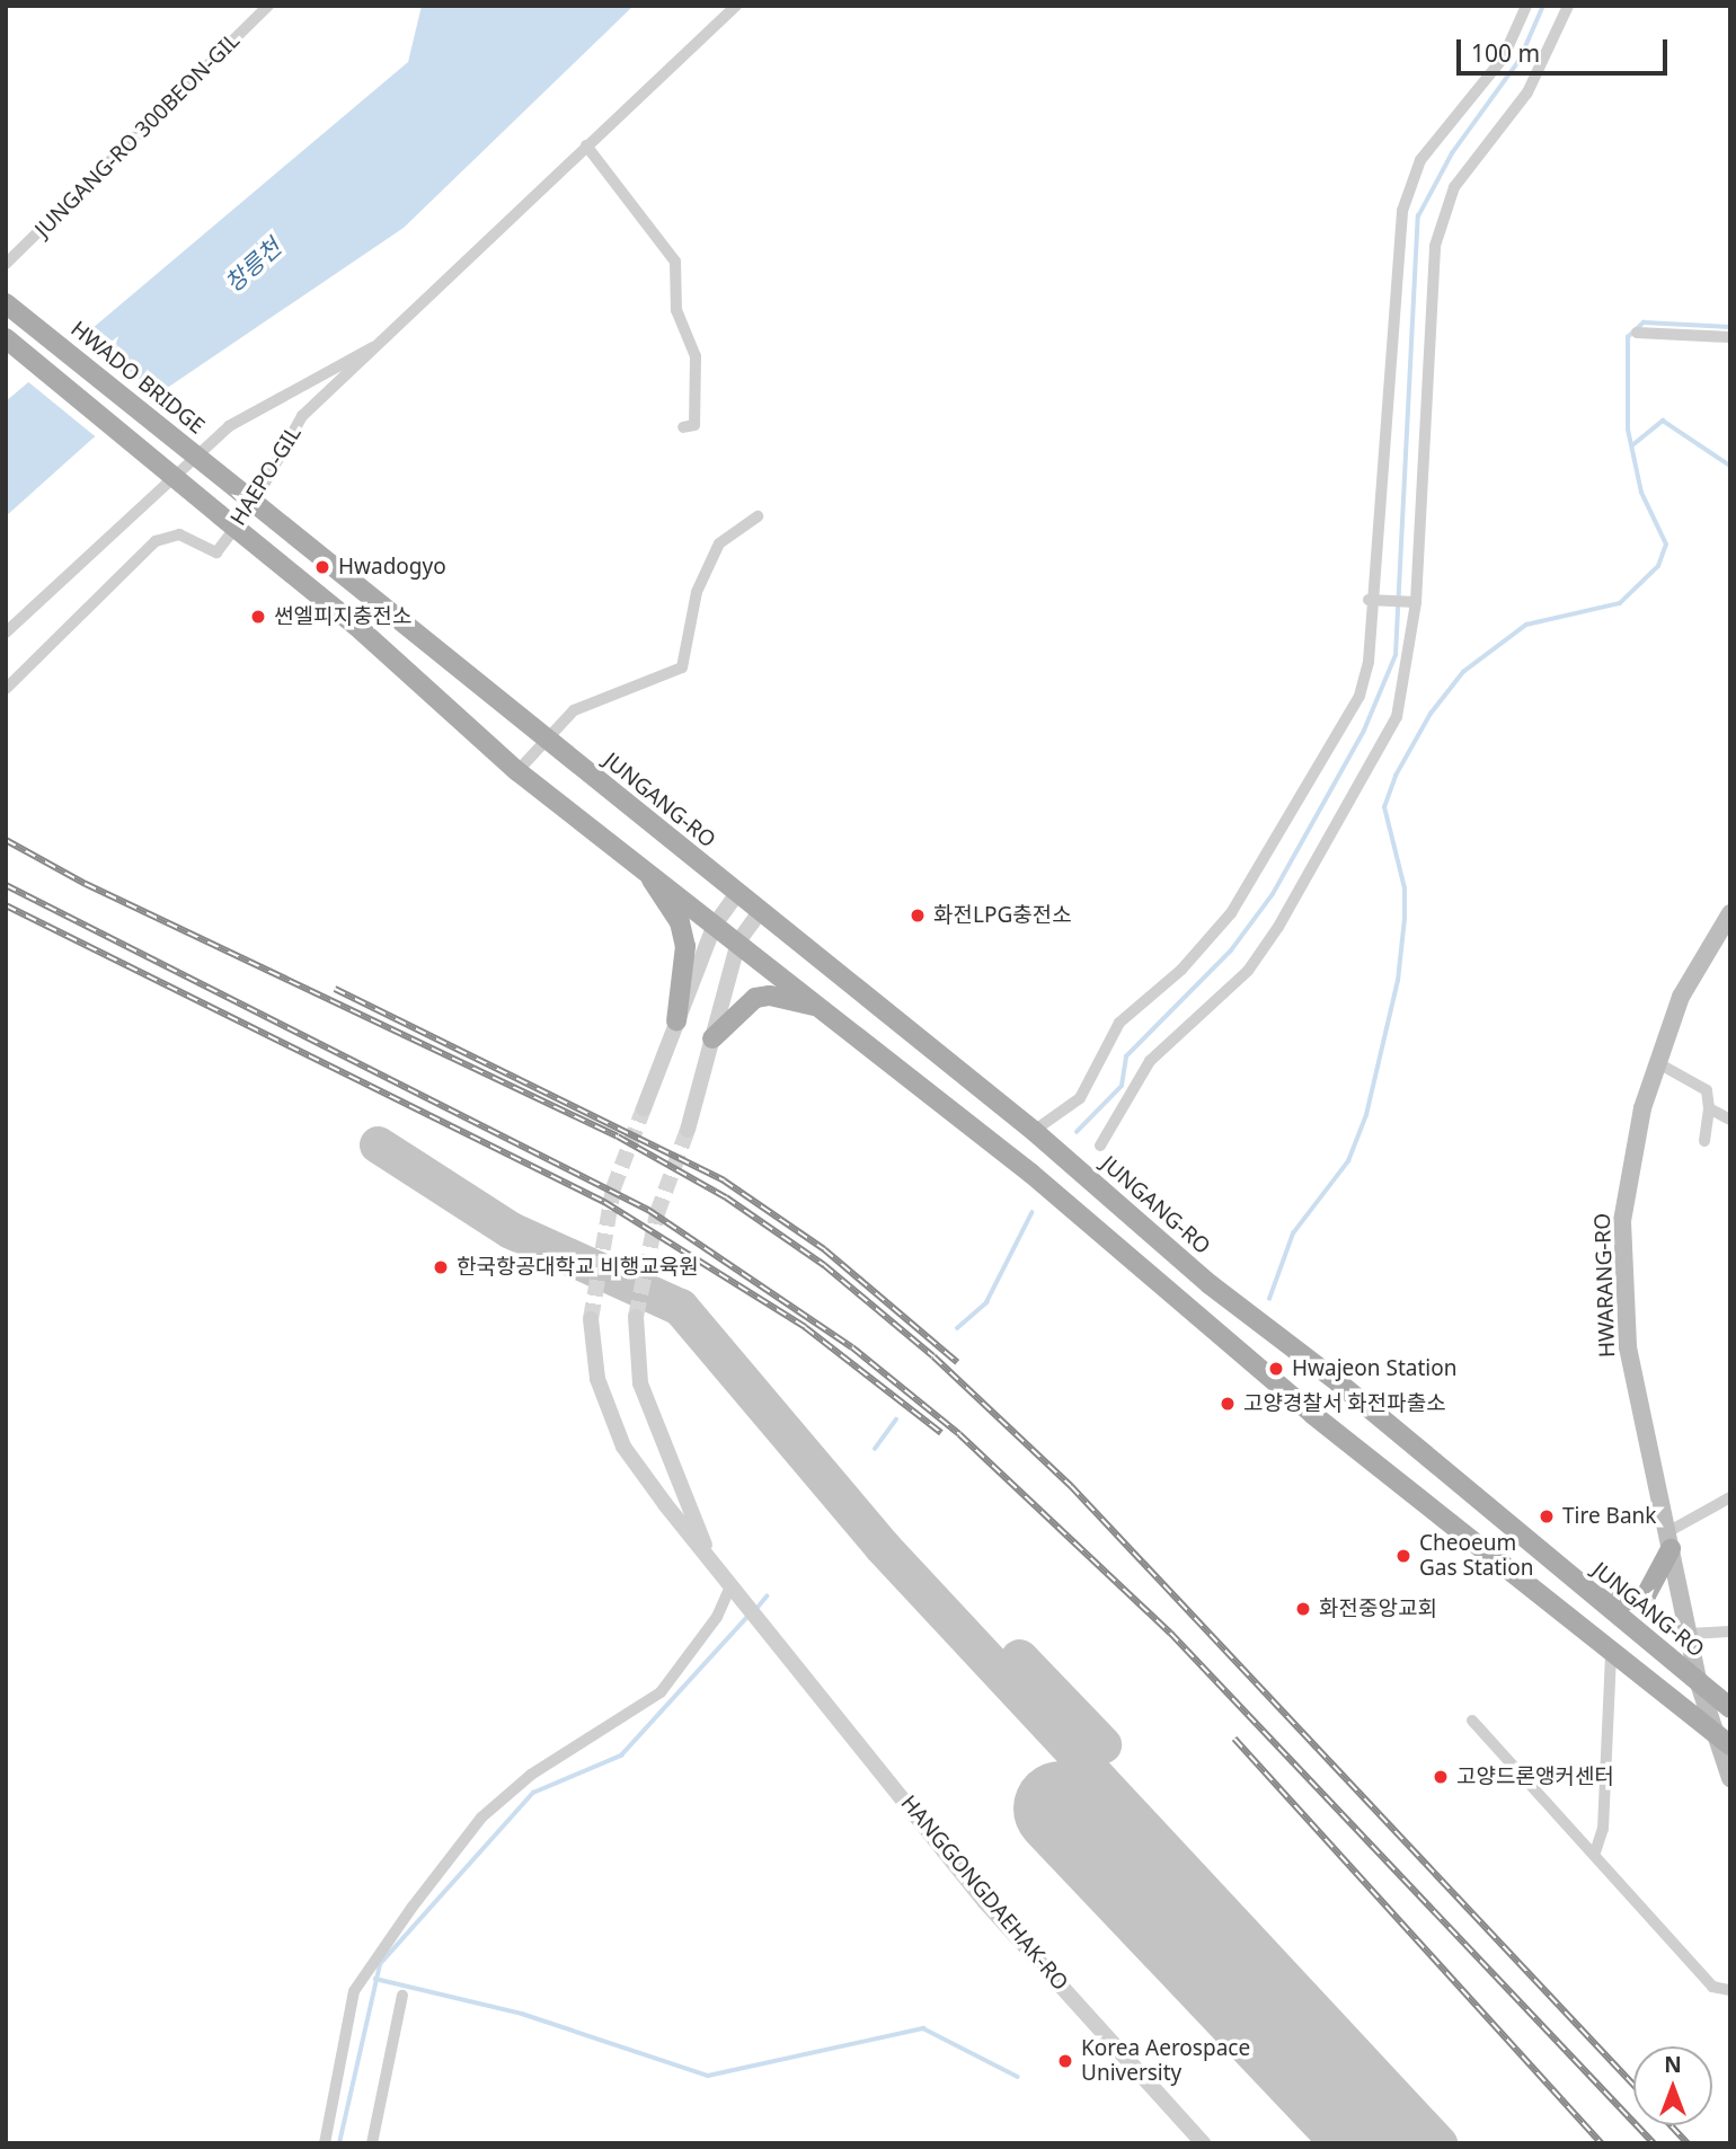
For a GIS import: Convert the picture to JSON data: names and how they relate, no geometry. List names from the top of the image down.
{
  "streets": {
    "main road": ["HWADO BRIDGE", "JUNGANG-RO", "HWARANG-RO"],
    "street": ["JUNGANG-RO 300BEON-GIL", "HAEPO-GIL", "HANGGONGDAEHAK-RO"]
  },
  "crossings": [
    ["HWADO BRIDGE", "HAEPO-GIL"],
    ["HWADO BRIDGE", "JUNGANG-RO"],
    ["HAEPO-GIL", "JUNGANG-RO"],
    ["JUNGANG-RO", "HWARANG-RO"]
  ],
  "water": ["창릉천"],
  "places": [
    "Hwadogyo",
    "썬엘피지충전소",
    "화전LPG충전소",
    "한국항공대학교 비행교육원",
    "Hwajeon Station",
    "고양경찰서 화전파출소",
    "Tire Bank",
    "Cheoeum Gas Station",
    "화전중앙교회",
    "고양드론앵커센터",
    "Korea Aerospace University"
  ],
  "scale_bar": "100 m",
  "north": "top"
}
